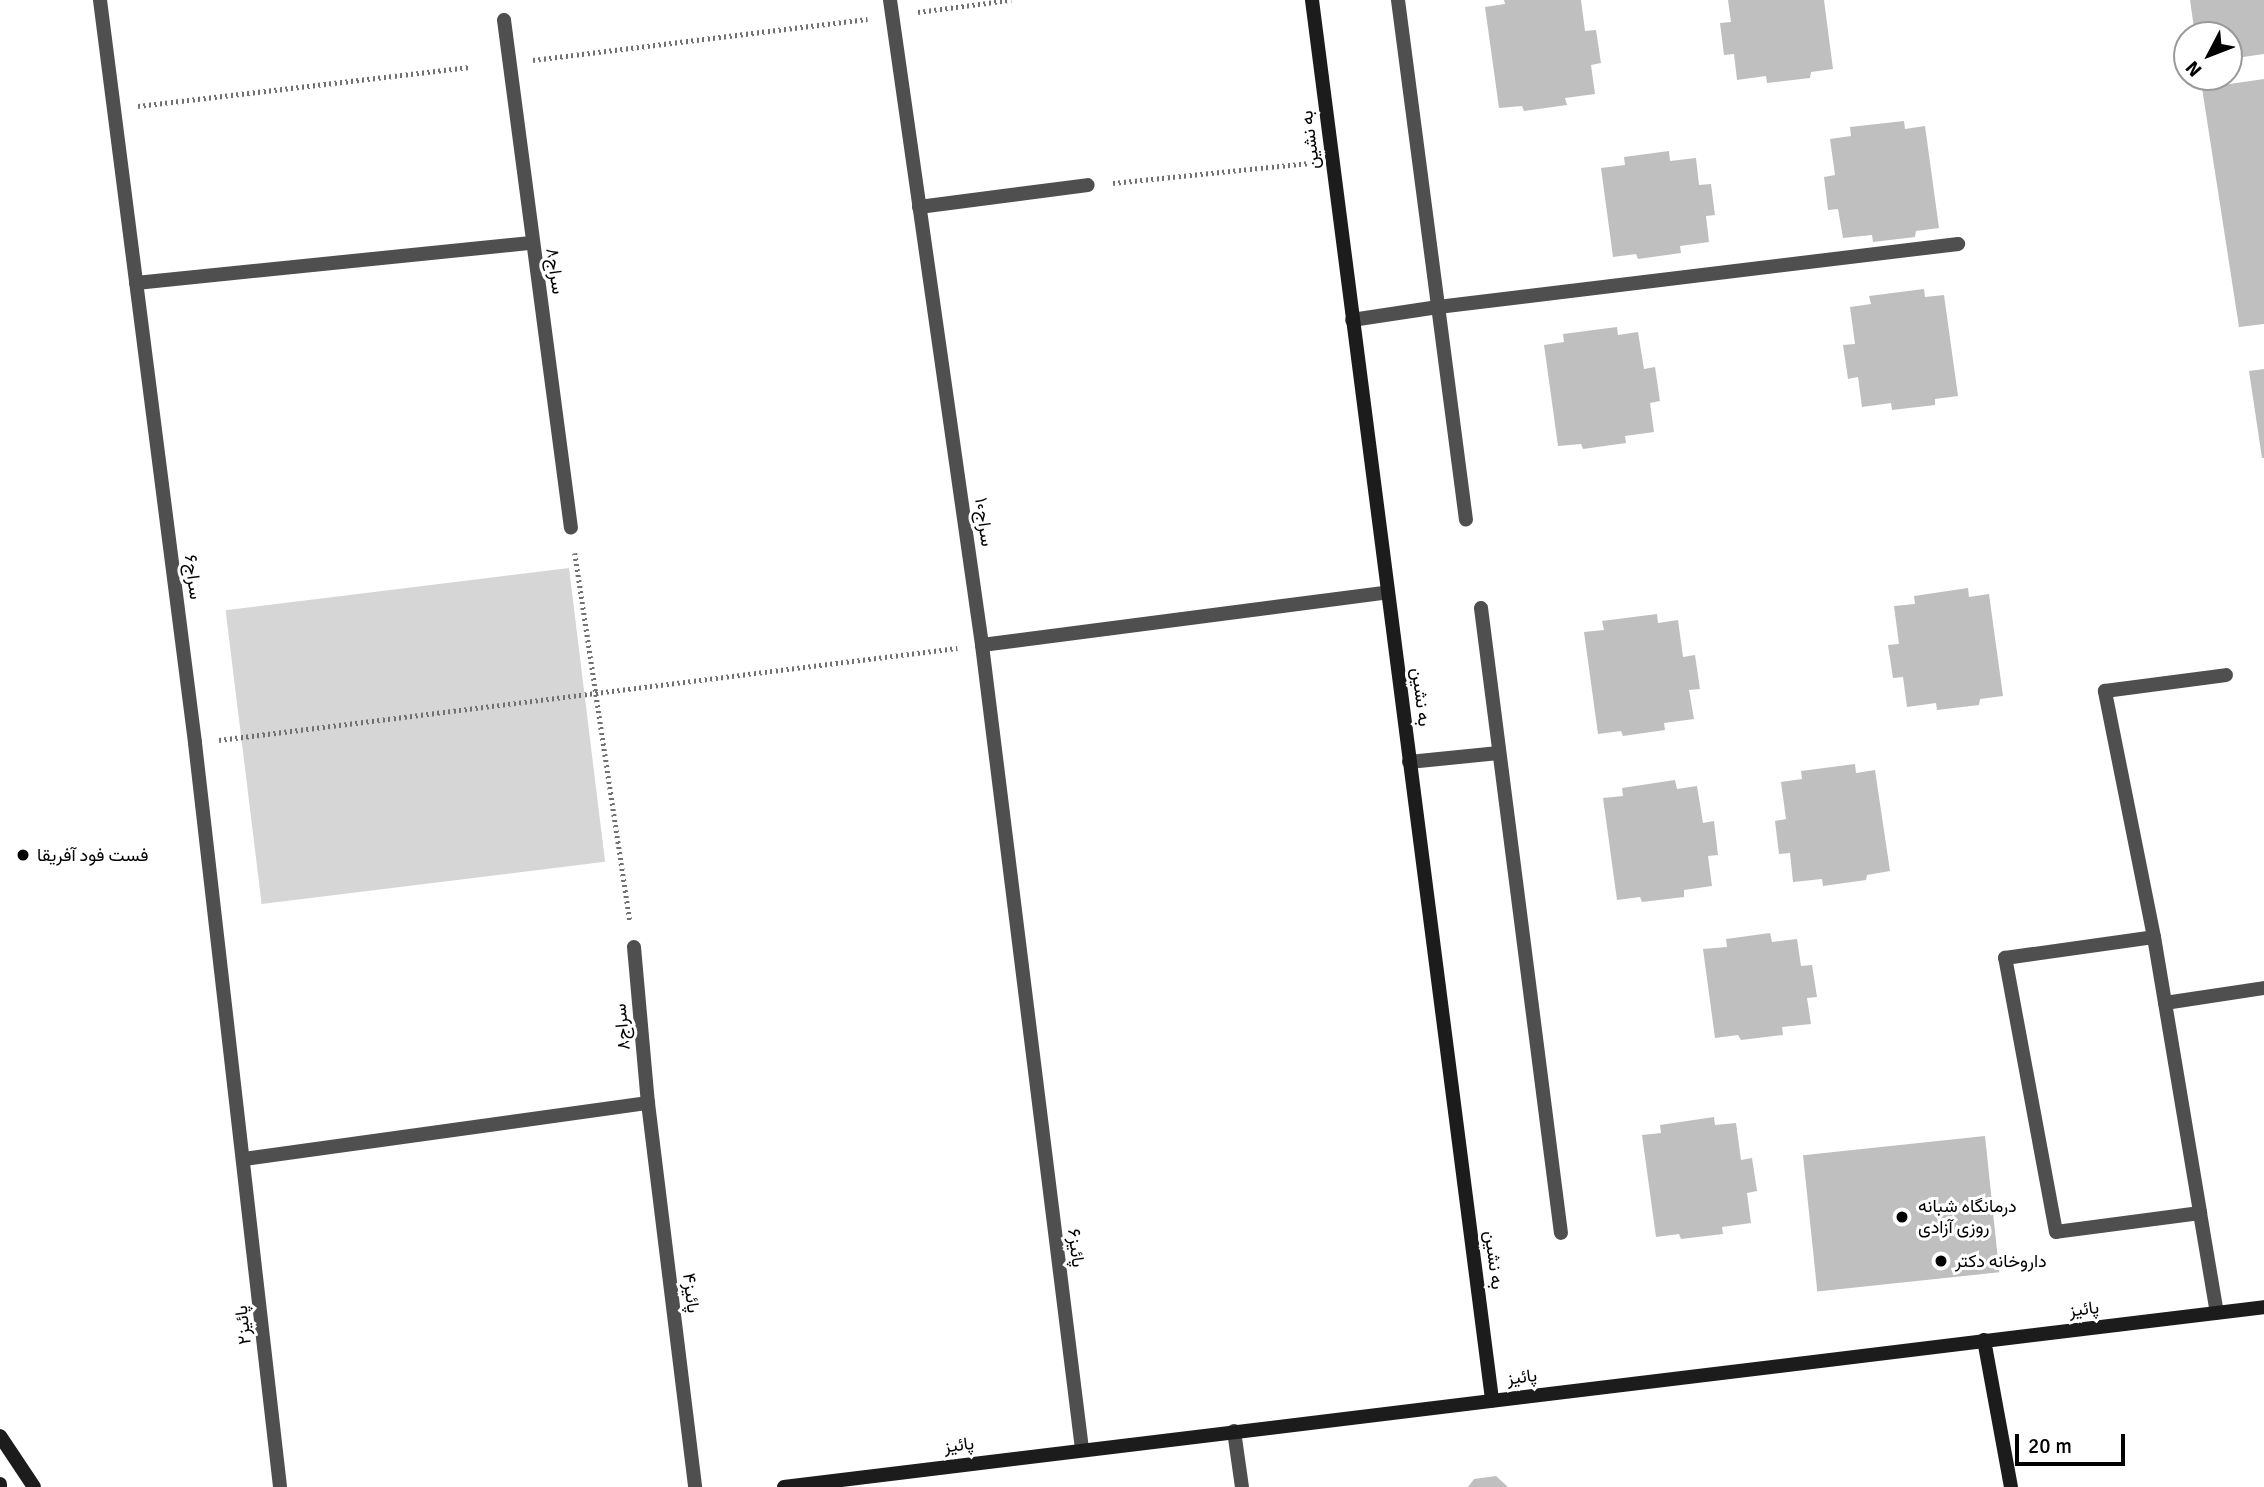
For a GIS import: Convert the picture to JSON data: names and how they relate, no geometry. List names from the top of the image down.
{
  "streets": {
    "street": [
      "به نشین",
      "سراج۸",
      "سراج۱۰",
      "سراج۶",
      "۸سراج",
      "پائیز۶",
      "پائیز۴",
      "پائیز",
      "پائیز۲"
    ]
  },
  "crossings": [
    ["به نشین", "پائیز"],
    ["سراج۱۰", "پائیز۶"],
    ["سراج۶", "پائیز۲"],
    ["۸سراج", "پائیز۴"],
    ["پائیز۶", "پائیز"]
  ],
  "places": ["فست فود آفریقا", "درمانگاه شبانه روزی آزادی", "داروخانه دکتر"],
  "scale_bar": "20 m",
  "north": "bottom left"
}
